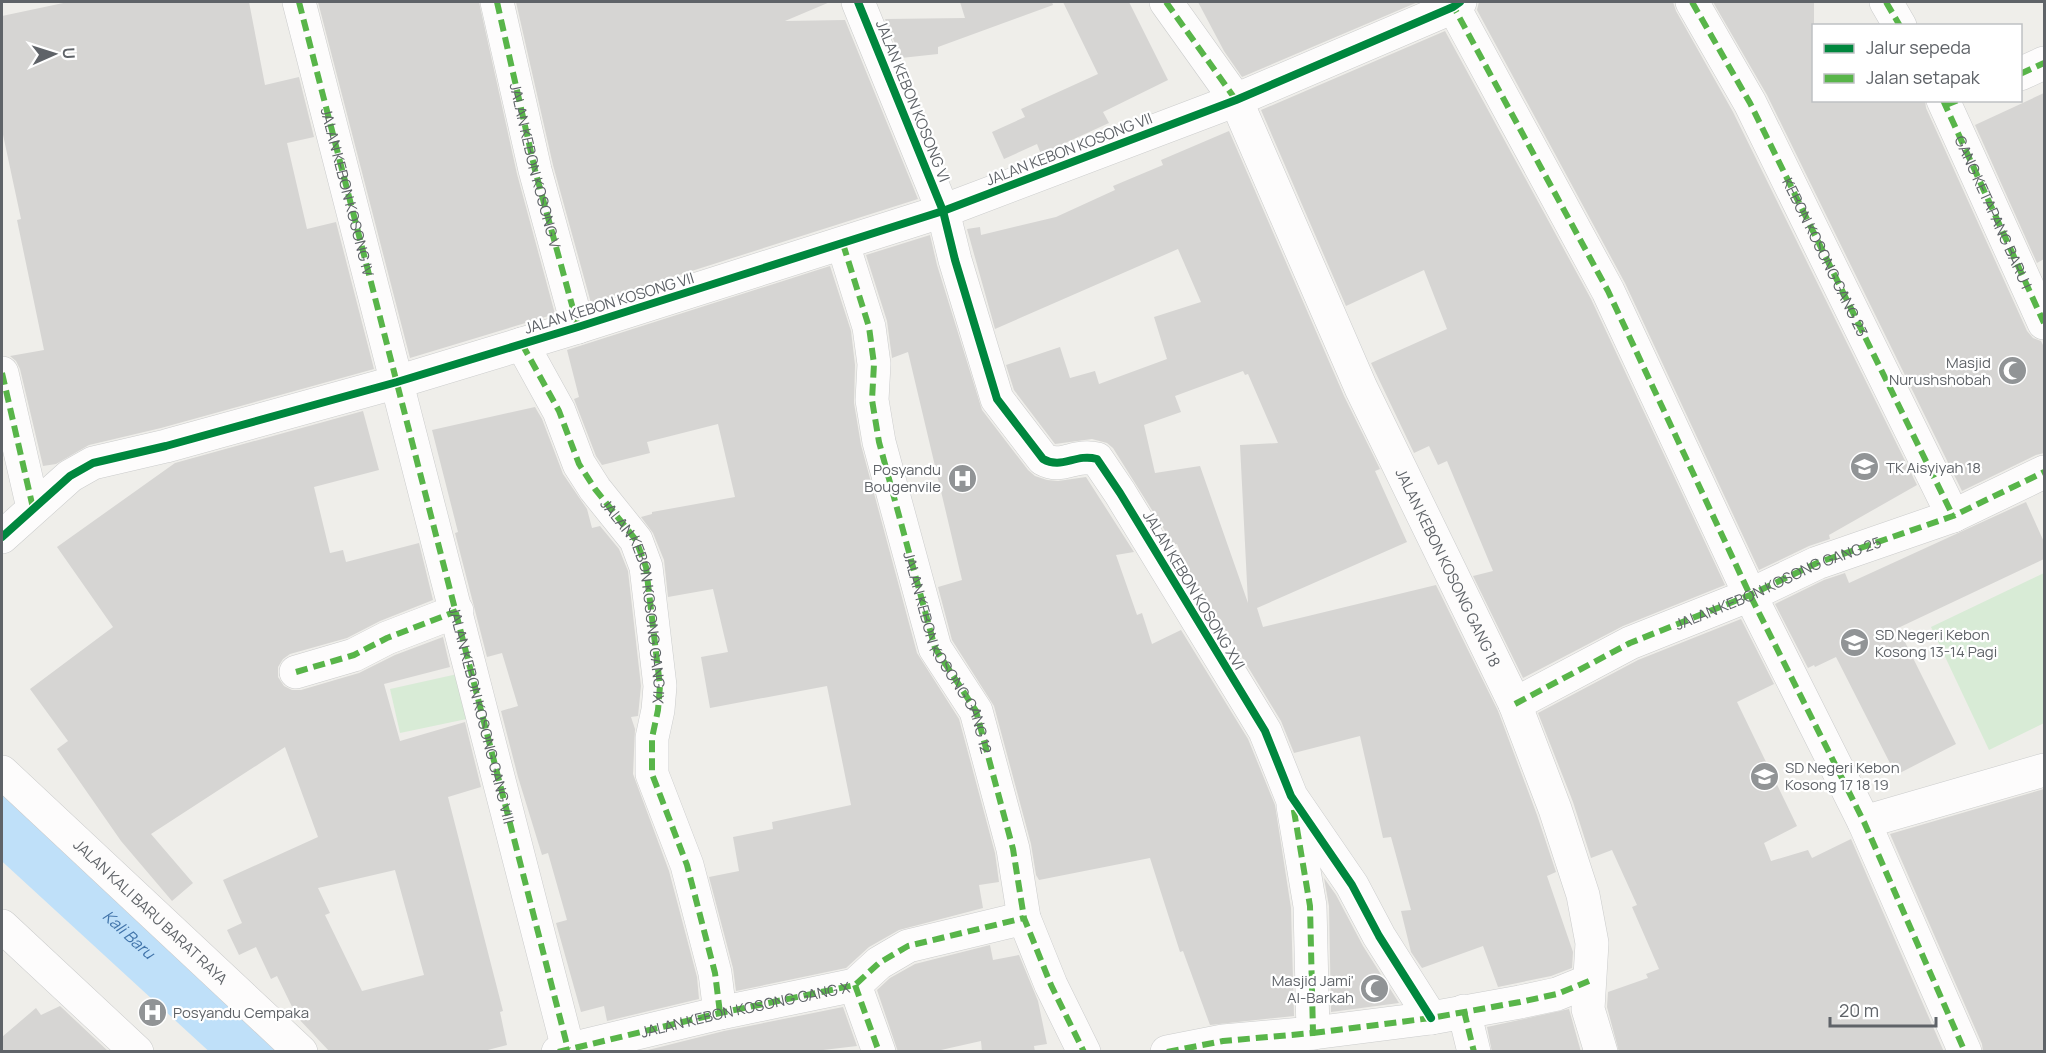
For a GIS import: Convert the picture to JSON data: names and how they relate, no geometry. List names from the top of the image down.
{
  "streets": {
    "street": [
      "JALAN KEBON KOSONG VI",
      "JALAN KEBON KOSONG VII",
      "JALAN KEBON KOSONG V",
      "JALAN KEBON KOSONG IV",
      "GANG KETAPANG BARU I",
      "KEBON KOSONG GANG 23",
      "JALAN KEBON KOSONG GANG 18",
      "JALAN KEBON KOSONG GANG 25",
      "JALAN KEBON KOSONG XVI",
      "JALAN KEBON KOSONG GANG IX",
      "JALAN KEBON KOSONG GANG 12",
      "JALAN KEBON KOSONG GANG VIII",
      "JALAN KALI BARU BARAT RAYA",
      "JALAN KEBON KOSONG GANG X"
    ]
  },
  "crossings": [
    ["JALAN KEBON KOSONG VI", "JALAN KEBON KOSONG VII"],
    ["JALAN KEBON KOSONG VI", "JALAN KEBON KOSONG XVI"],
    ["JALAN KEBON KOSONG VII", "JALAN KEBON KOSONG V"],
    ["JALAN KEBON KOSONG VII", "JALAN KEBON KOSONG IV"],
    ["JALAN KEBON KOSONG VII", "JALAN KEBON KOSONG GANG 18"],
    ["JALAN KEBON KOSONG VII", "JALAN KEBON KOSONG XVI"],
    ["JALAN KEBON KOSONG VII", "JALAN KEBON KOSONG GANG IX"],
    ["JALAN KEBON KOSONG VII", "JALAN KEBON KOSONG GANG 12"],
    ["JALAN KEBON KOSONG VII", "JALAN KEBON KOSONG GANG VIII"],
    ["JALAN KEBON KOSONG IV", "JALAN KEBON KOSONG GANG VIII"],
    ["KEBON KOSONG GANG 23", "JALAN KEBON KOSONG GANG 25"],
    ["JALAN KEBON KOSONG GANG 18", "JALAN KEBON KOSONG GANG 25"],
    ["JALAN KEBON KOSONG GANG IX", "JALAN KEBON KOSONG GANG X"],
    ["JALAN KEBON KOSONG GANG 12", "JALAN KEBON KOSONG GANG X"],
    ["JALAN KEBON KOSONG GANG VIII", "JALAN KEBON KOSONG GANG X"]
  ],
  "water": ["Kali Baru"],
  "places": {
    "mosque": ["Masjid Nurushshobah", "Masjid Jami' Al-Barkah"],
    "school or university": ["TK Aisyiyah 18", "SD Negeri Kebon Kosong 13-14 Pagi", "SD Negeri Kebon Kosong 17 18 19"],
    "hospital": ["Posyandu Bougenvile", "Posyandu Cempaka"]
  },
  "legend": ["Jalur sepeda", "Jalan setapak"],
  "scale_bar": "20 m",
  "north": "right"
}
